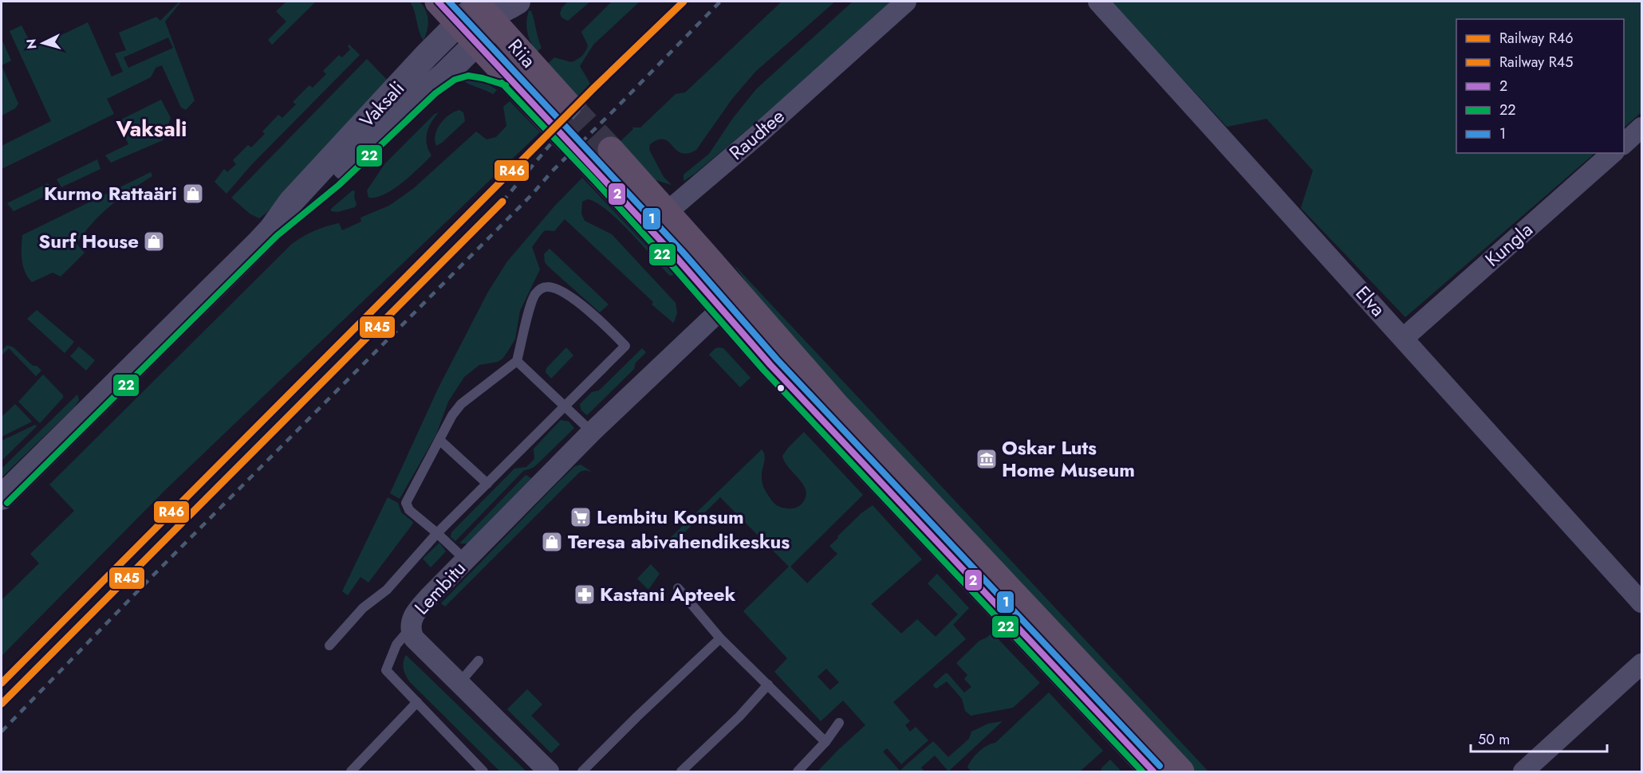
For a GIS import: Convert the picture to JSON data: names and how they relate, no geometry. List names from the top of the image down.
{
  "streets": {
    "highway": ["Riia"],
    "street": [
      "Vaksali",
      "Raudtee",
      "Kungla",
      "Elva",
      "Lembitu"
    ]
  },
  "crossings": [
    ["Riia", "Vaksali"],
    ["Kungla", "Elva"]
  ],
  "districts": ["Vaksali"],
  "places": {
    "shop": ["Kurmo Rattaäri", "Surf House", "Teresa abivahendikeskus"],
    "museum": ["Oskar Luts Home Museum"],
    "supermarket": ["Lembitu Konsum"],
    "pharmacy": ["Kastani Apteek"]
  },
  "lines": [
    "rail line R46",
    "transit line 2",
    "transit line 1",
    "transit line 22",
    "rail line R45"
  ],
  "legend": [
    "Railway R46",
    "Railway R45",
    "2",
    "22",
    "1"
  ],
  "scale_bar": "50 m",
  "north": "left"
}
